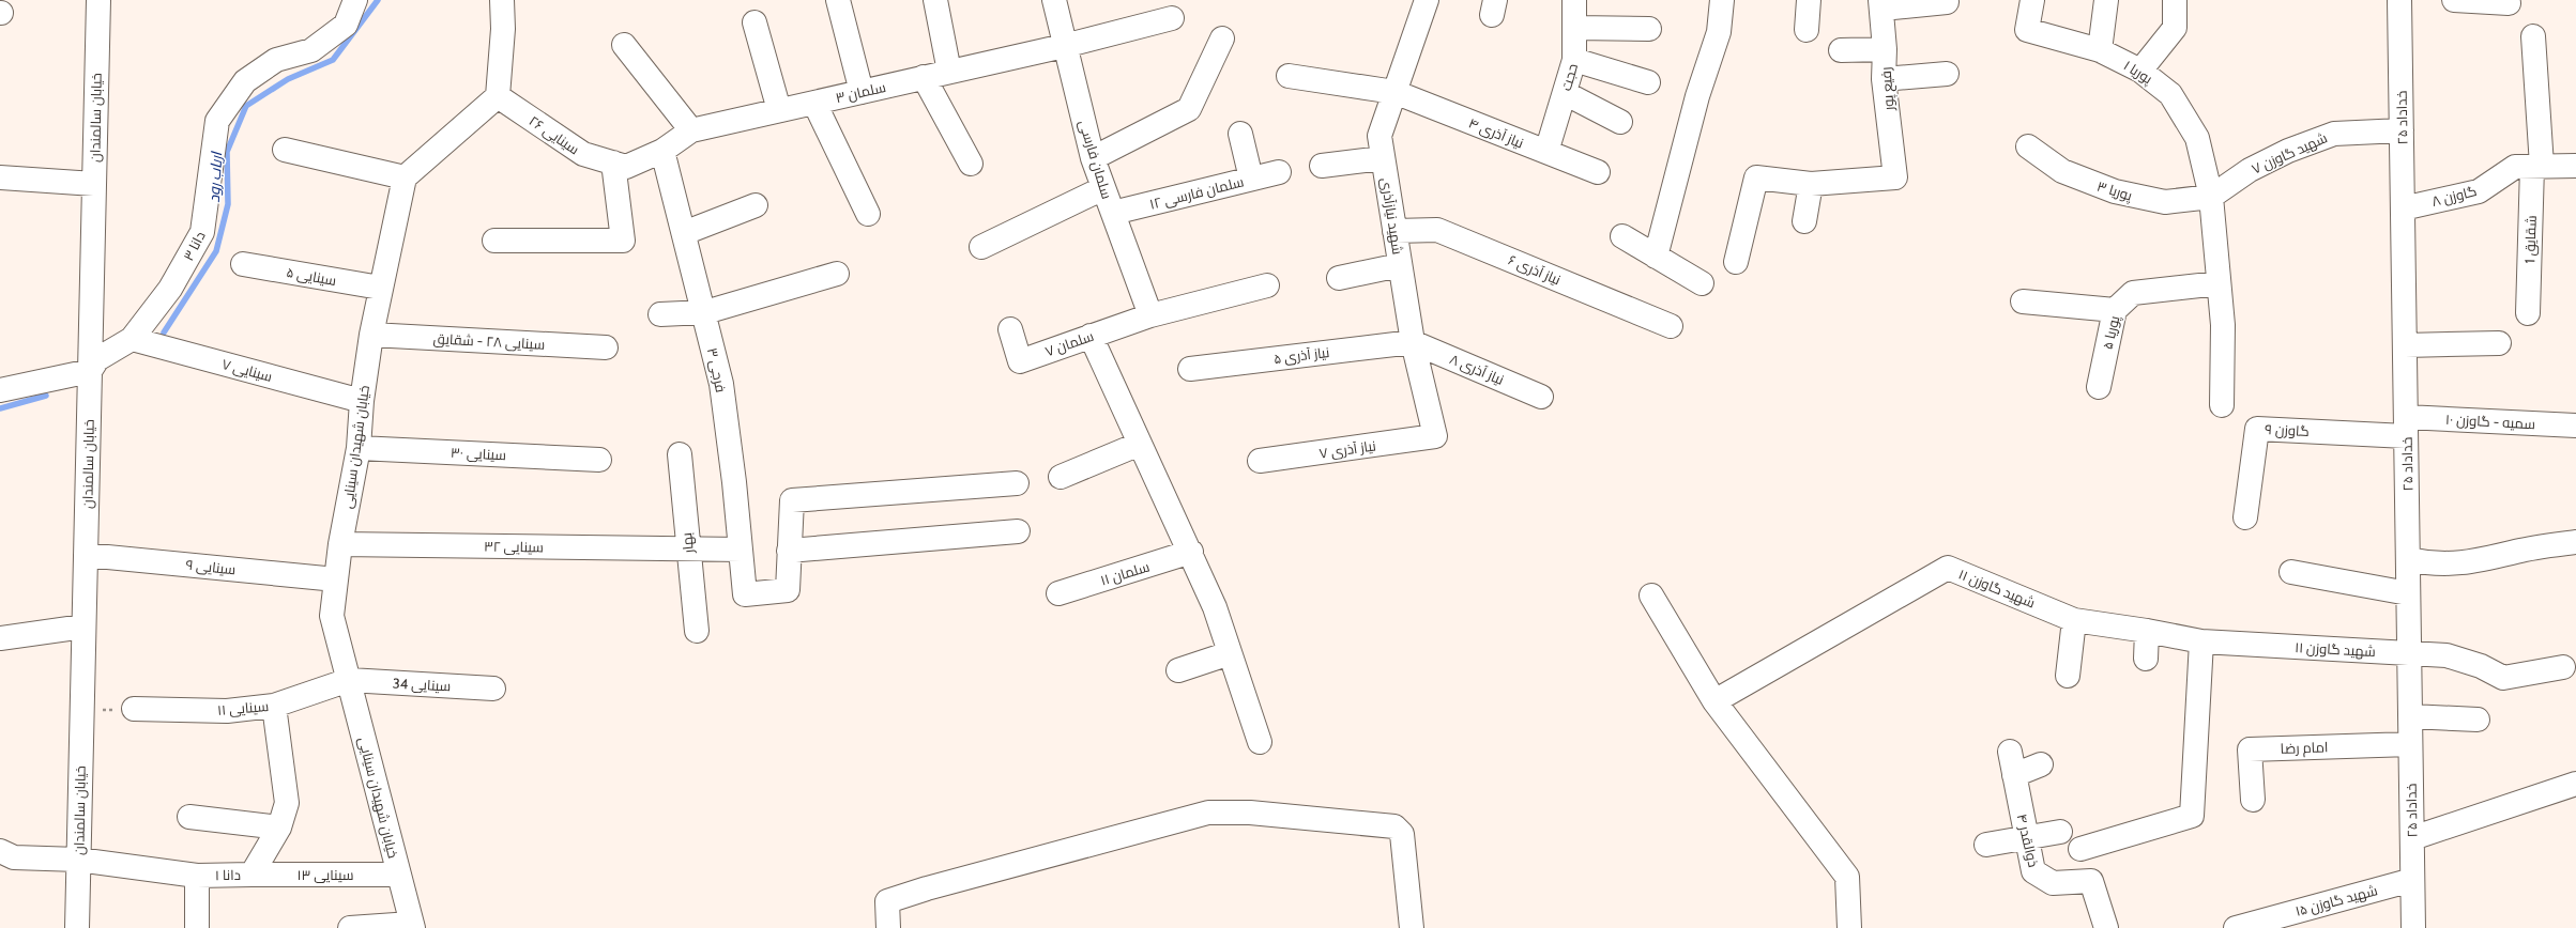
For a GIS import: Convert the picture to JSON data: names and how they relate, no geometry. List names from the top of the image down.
{
  "streets": {
    "street": [
      "پوریا ۱",
      "حجت",
      "رفیع پور",
      "سلمان ۳",
      "خیابان سالمندان",
      "خداداد ۲۵",
      "نیاز آذری ۴",
      "سینایی ۲۶",
      "شهید گاوزن ۷",
      "سلمان فارسی",
      "پوریا ۳",
      "سلمان فارسی ۱۲",
      "گاوزن ۸",
      "شهید نیازآذری",
      "شقایق 1",
      "دانا ۳",
      "نیاز آذری ۶",
      "سینایی ۵",
      "پوریا ۵",
      "سینایی ۲۸ - شقایق",
      "سلمان ۷",
      "نیاز آذری ۵",
      "نیاز آذری ۸",
      "سینایی ۷",
      "فرجی ۳",
      "سمیه - گاوزن ۱۰",
      "گاوزن ۹",
      "خیابان شهیدان سینایی",
      "نیاز آذری ۷",
      "سینایی ۳۰",
      "بهار",
      "سینایی ۳۲",
      "سینایی ۹",
      "سلمان ۱۱",
      "شهید گاوزن ۱۱",
      "سینایی 34",
      "سینایی ۱۱",
      "امام رضا",
      "ذوالقدر ۴",
      "دانا ۱",
      "سینایی ۱۳",
      "شهید گاوزن ۱۵"
    ]
  },
  "crossings": [
    ["پوریا ۱", "شهید گاوزن ۷"],
    ["پوریا ۱", "پوریا ۳"],
    ["پوریا ۱", "پوریا ۵"],
    ["حجت", "نیاز آذری ۴"],
    ["سلمان ۳", "سینایی ۲۶"],
    ["سلمان ۳", "سلمان فارسی"],
    ["سلمان ۳", "فرجی ۳"],
    ["خیابان سالمندان", "دانا ۳"],
    ["خیابان سالمندان", "سینایی ۹"],
    ["خیابان سالمندان", "دانا ۱"],
    ["خداداد ۲۵", "شهید گاوزن ۷"],
    ["خداداد ۲۵", "گاوزن ۸"],
    ["خداداد ۲۵", "سمیه - گاوزن ۱۰"],
    ["خداداد ۲۵", "گاوزن ۹"],
    ["خداداد ۲۵", "شهید گاوزن ۱۱"],
    ["خداداد ۲۵", "امام رضا"],
    ["خداداد ۲۵", "شهید گاوزن ۱۵"],
    ["نیاز آذری ۴", "شهید نیازآذری"],
    ["سینایی ۲۶", "فرجی ۳"],
    ["شهید گاوزن ۷", "پوریا ۳"],
    ["سلمان فارسی", "سلمان فارسی ۱۲"],
    ["سلمان فارسی", "سلمان ۷"],
    ["گاوزن ۸", "شقایق 1"],
    ["شهید نیازآذری", "نیاز آذری ۶"],
    ["شهید نیازآذری", "نیاز آذری ۵"],
    ["شهید نیازآذری", "نیاز آذری ۸"],
    ["شهید نیازآذری", "نیاز آذری ۷"],
    ["دانا ۳", "سینایی ۷"],
    ["سینایی ۵", "خیابان شهیدان سینایی"],
    ["سینایی ۲۸ - شقایق", "خیابان شهیدان سینایی"],
    ["نیاز آذری ۵", "نیاز آذری ۸"],
    ["سینایی ۷", "خیابان شهیدان سینایی"],
    ["فرجی ۳", "سینایی ۳۲"],
    ["سمیه - گاوزن ۱۰", "گاوزن ۹"],
    ["خیابان شهیدان سینایی", "سینایی ۳۰"],
    ["خیابان شهیدان سینایی", "سینایی ۳۲"],
    ["خیابان شهیدان سینایی", "سینایی ۹"],
    ["خیابان شهیدان سینایی", "سینایی 34"],
    ["خیابان شهیدان سینایی", "سینایی ۱۱"],
    ["خیابان شهیدان سینایی", "سینایی ۱۳"],
    ["بهار", "سینایی ۳۲"],
    ["سینایی 34", "سینایی ۱۱"],
    ["سینایی ۱۱", "دانا ۱"],
    ["دانا ۱", "سینایی ۱۳"]
  ],
  "water": ["ارباب رود"]
}
